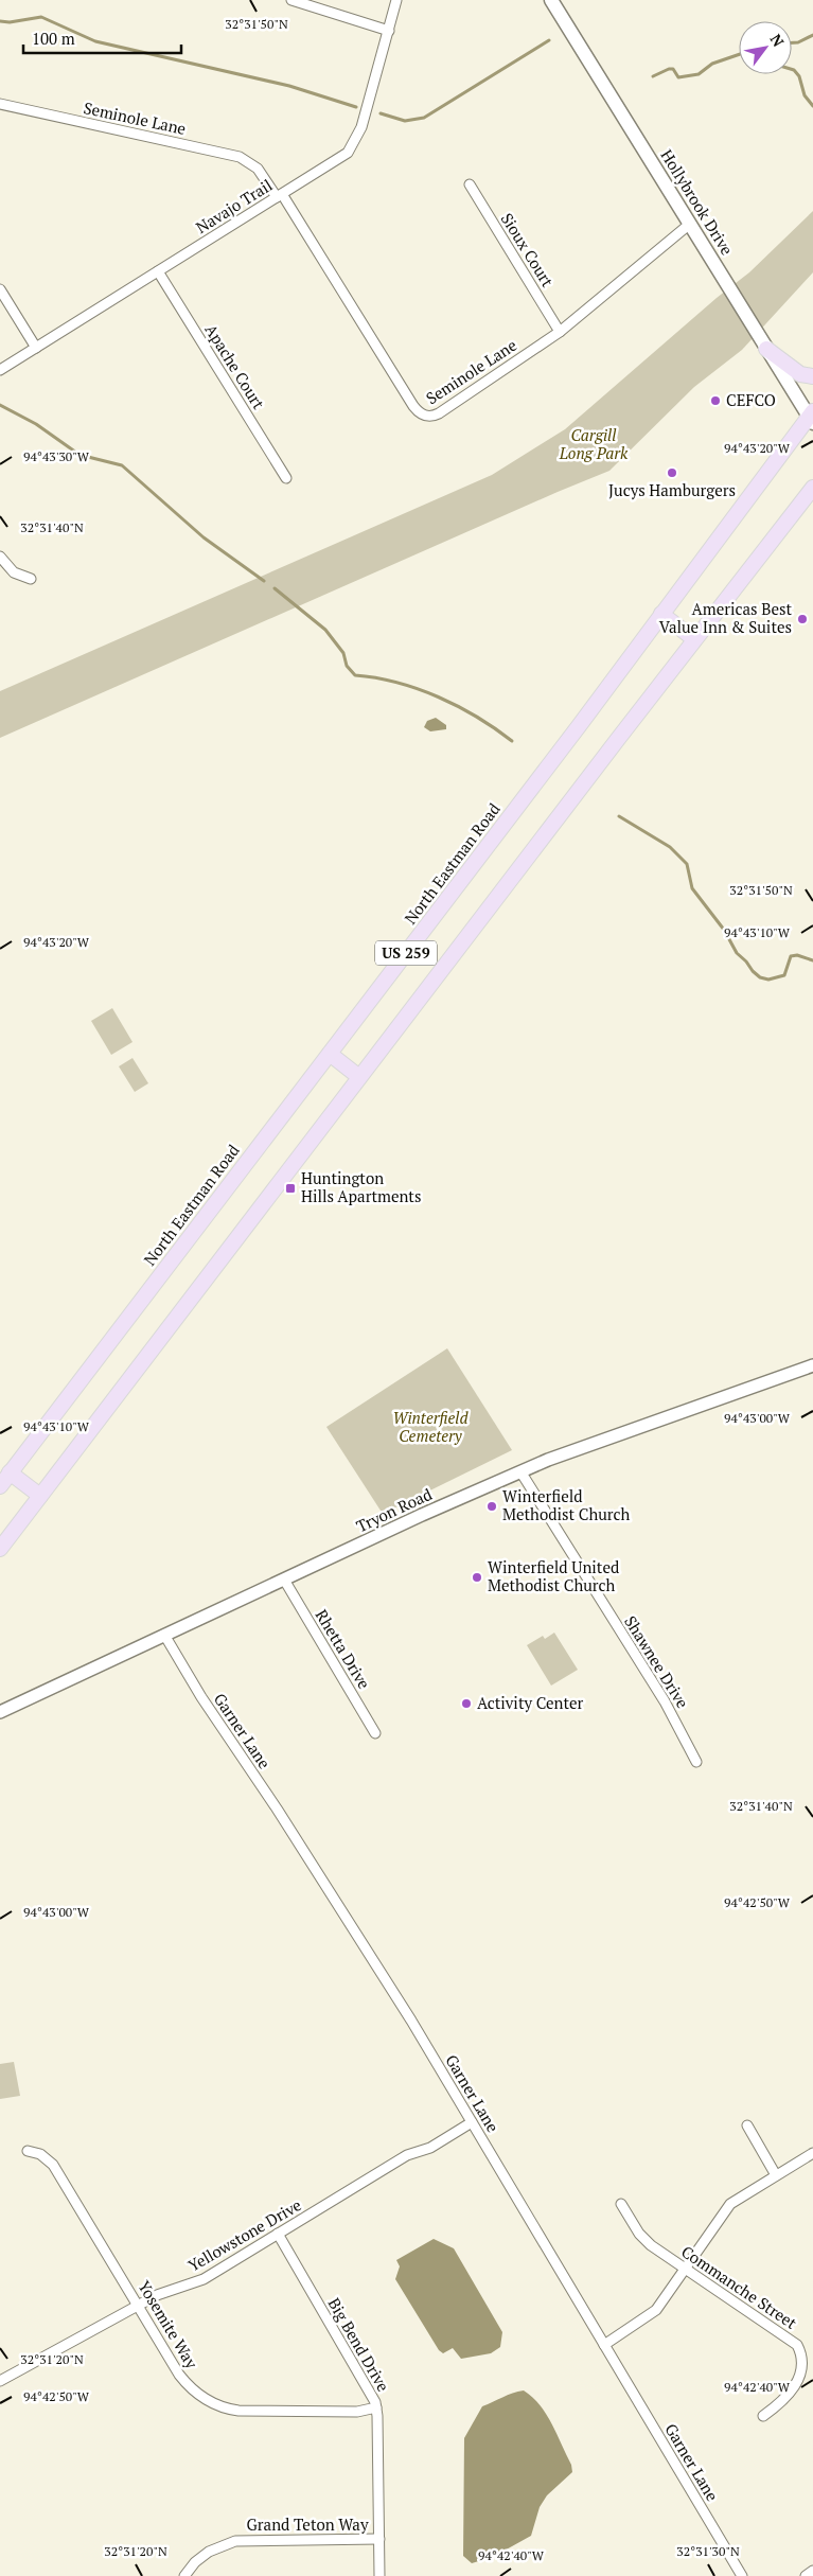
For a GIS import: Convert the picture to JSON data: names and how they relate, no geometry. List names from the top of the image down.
{
  "streets": {
    "main road": ["Hollybrook Drive", "North Eastman Road", "US 259"],
    "street": [
      "Seminole Lane",
      "Navajo Trail",
      "Sioux Court",
      "Apache Court",
      "Tryon Road",
      "Rhetta Drive",
      "Shawnee Drive",
      "Garner Lane",
      "Yellowstone Drive",
      "Commanche Street",
      "Yosemite Way",
      "Big Bend Drive",
      "Grand Teton Way"
    ]
  },
  "crossings": [
    ["Seminole Lane", "Hollybrook Drive"],
    ["Seminole Lane", "Navajo Trail"],
    ["Seminole Lane", "Sioux Court"],
    ["Hollybrook Drive", "North Eastman Road"],
    ["Navajo Trail", "Apache Court"],
    ["Tryon Road", "Rhetta Drive"],
    ["Tryon Road", "Shawnee Drive"],
    ["Tryon Road", "Garner Lane"],
    ["Garner Lane", "Yellowstone Drive"],
    ["Yellowstone Drive", "Yosemite Way"],
    ["Yellowstone Drive", "Big Bend Drive"],
    ["Yosemite Way", "Big Bend Drive"],
    ["Big Bend Drive", "Grand Teton Way"]
  ],
  "parks": ["Cargill Long Park", "Winterfield Cemetery"],
  "places": {
    "other": [
      "CEFCO",
      "Jucys Hamburgers",
      "Americas Best Value Inn & Suites",
      "Winterfield Methodist Church",
      "Winterfield United Methodist Church",
      "Activity Center"
    ],
    "transit": ["Huntington Hills Apartments"]
  },
  "scale_bar": "100 m",
  "north": "top right",
  "coordinates": [
    "32°31'50\"N",
    "94°43'20\"W",
    "94°43'30\"W",
    "32°31'40\"N",
    "94°43'10\"W",
    "94°43'00\"W",
    "94°42'50\"W",
    "32°31'20\"N",
    "94°42'40\"W",
    "32°31'30\"N"
  ]
}
